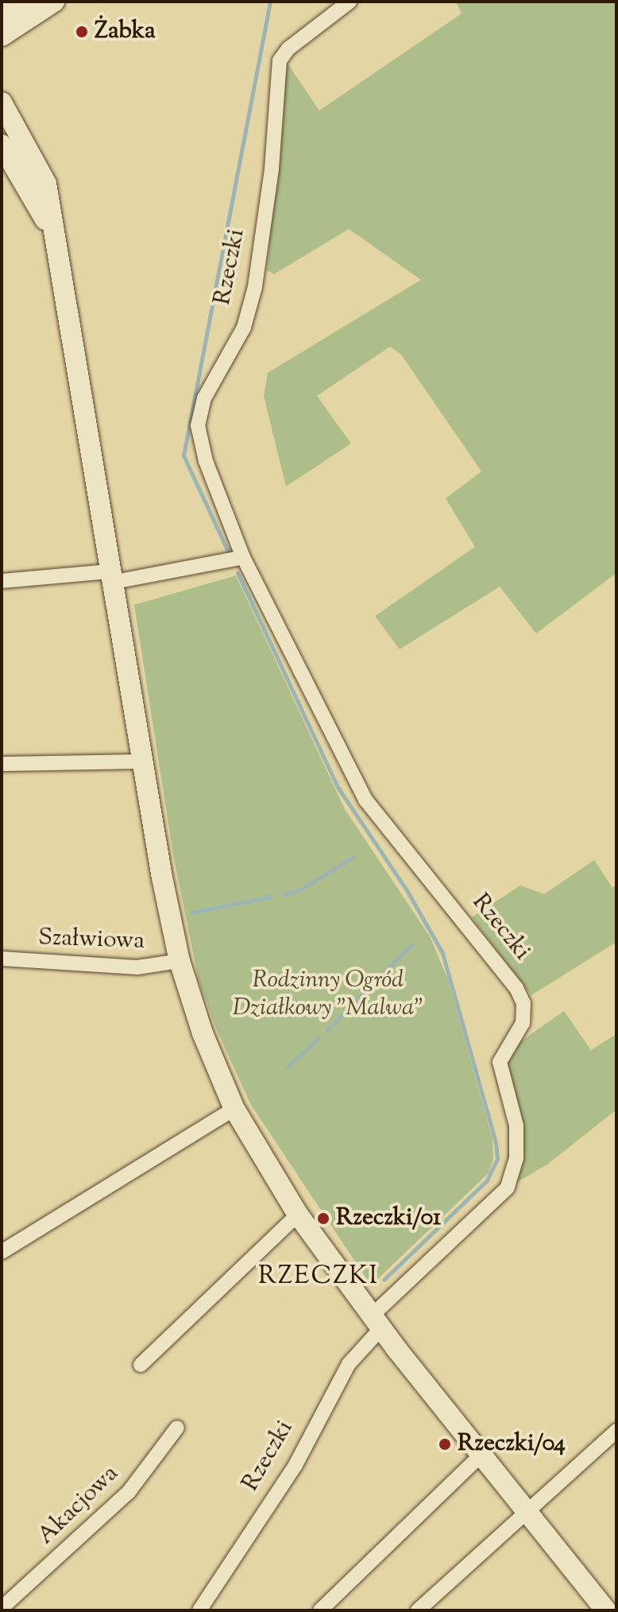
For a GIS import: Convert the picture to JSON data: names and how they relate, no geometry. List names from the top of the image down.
{
  "streets": {
    "street": ["Rzeczki", "Szałwiowa", "Akacjowa"]
  },
  "districts": ["RZECZKI"],
  "parks": ["Rodzinny Ogród Działkowy \"Malwa\""],
  "places": ["Żabka", "Rzeczki/01", "Rzeczki/04"]
}
